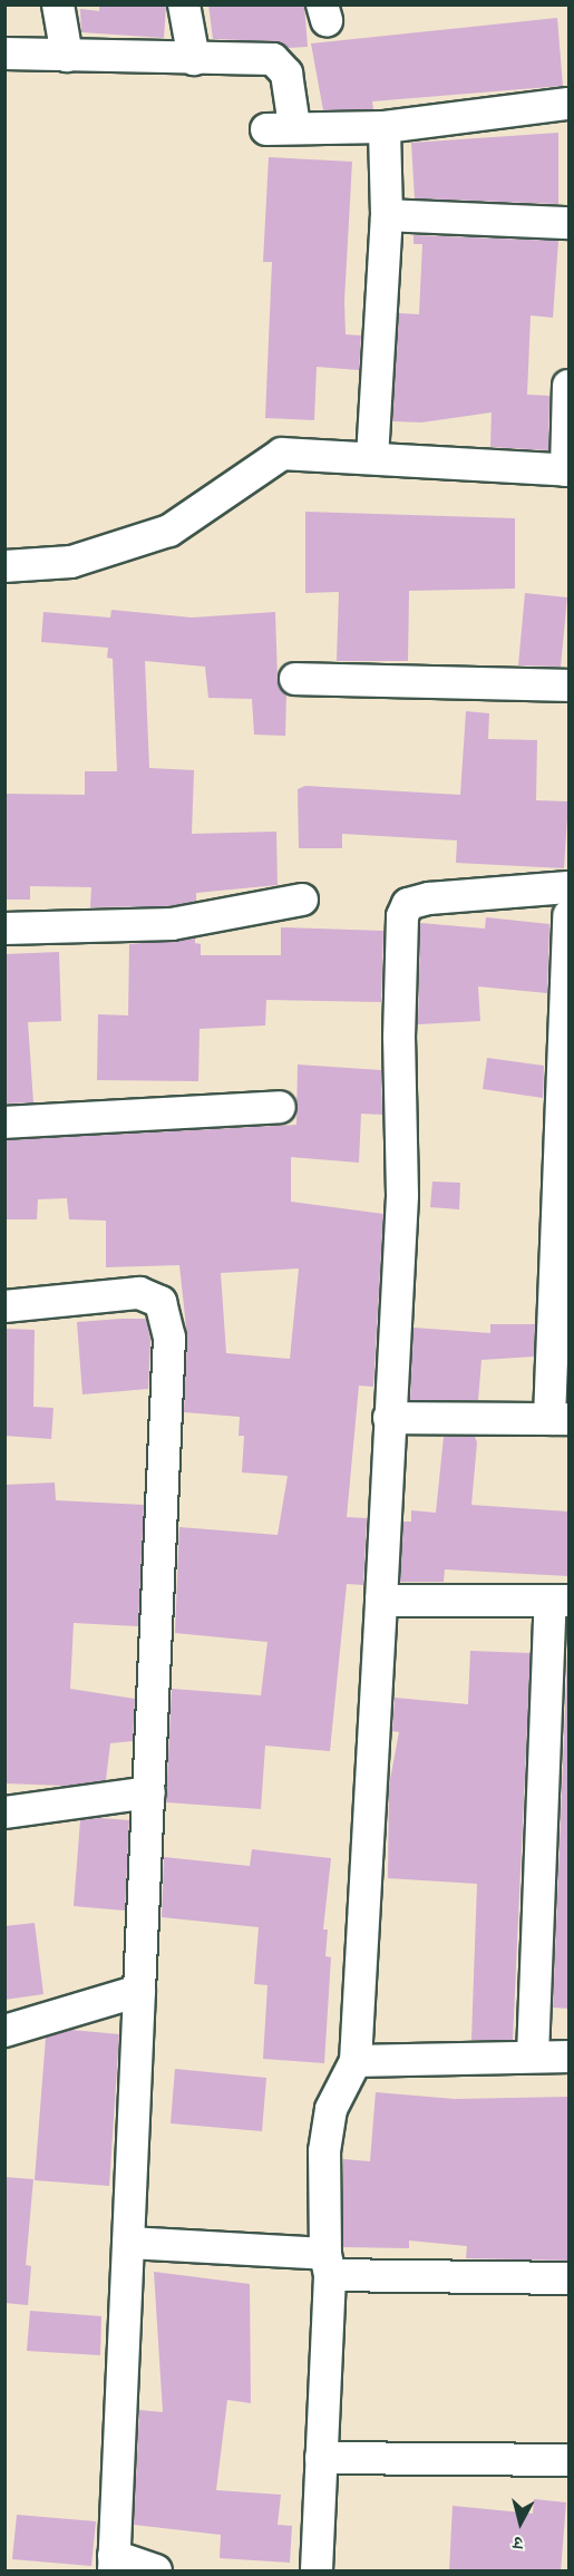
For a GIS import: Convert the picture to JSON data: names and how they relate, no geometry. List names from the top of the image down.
{
  "north": "bottom"
}
